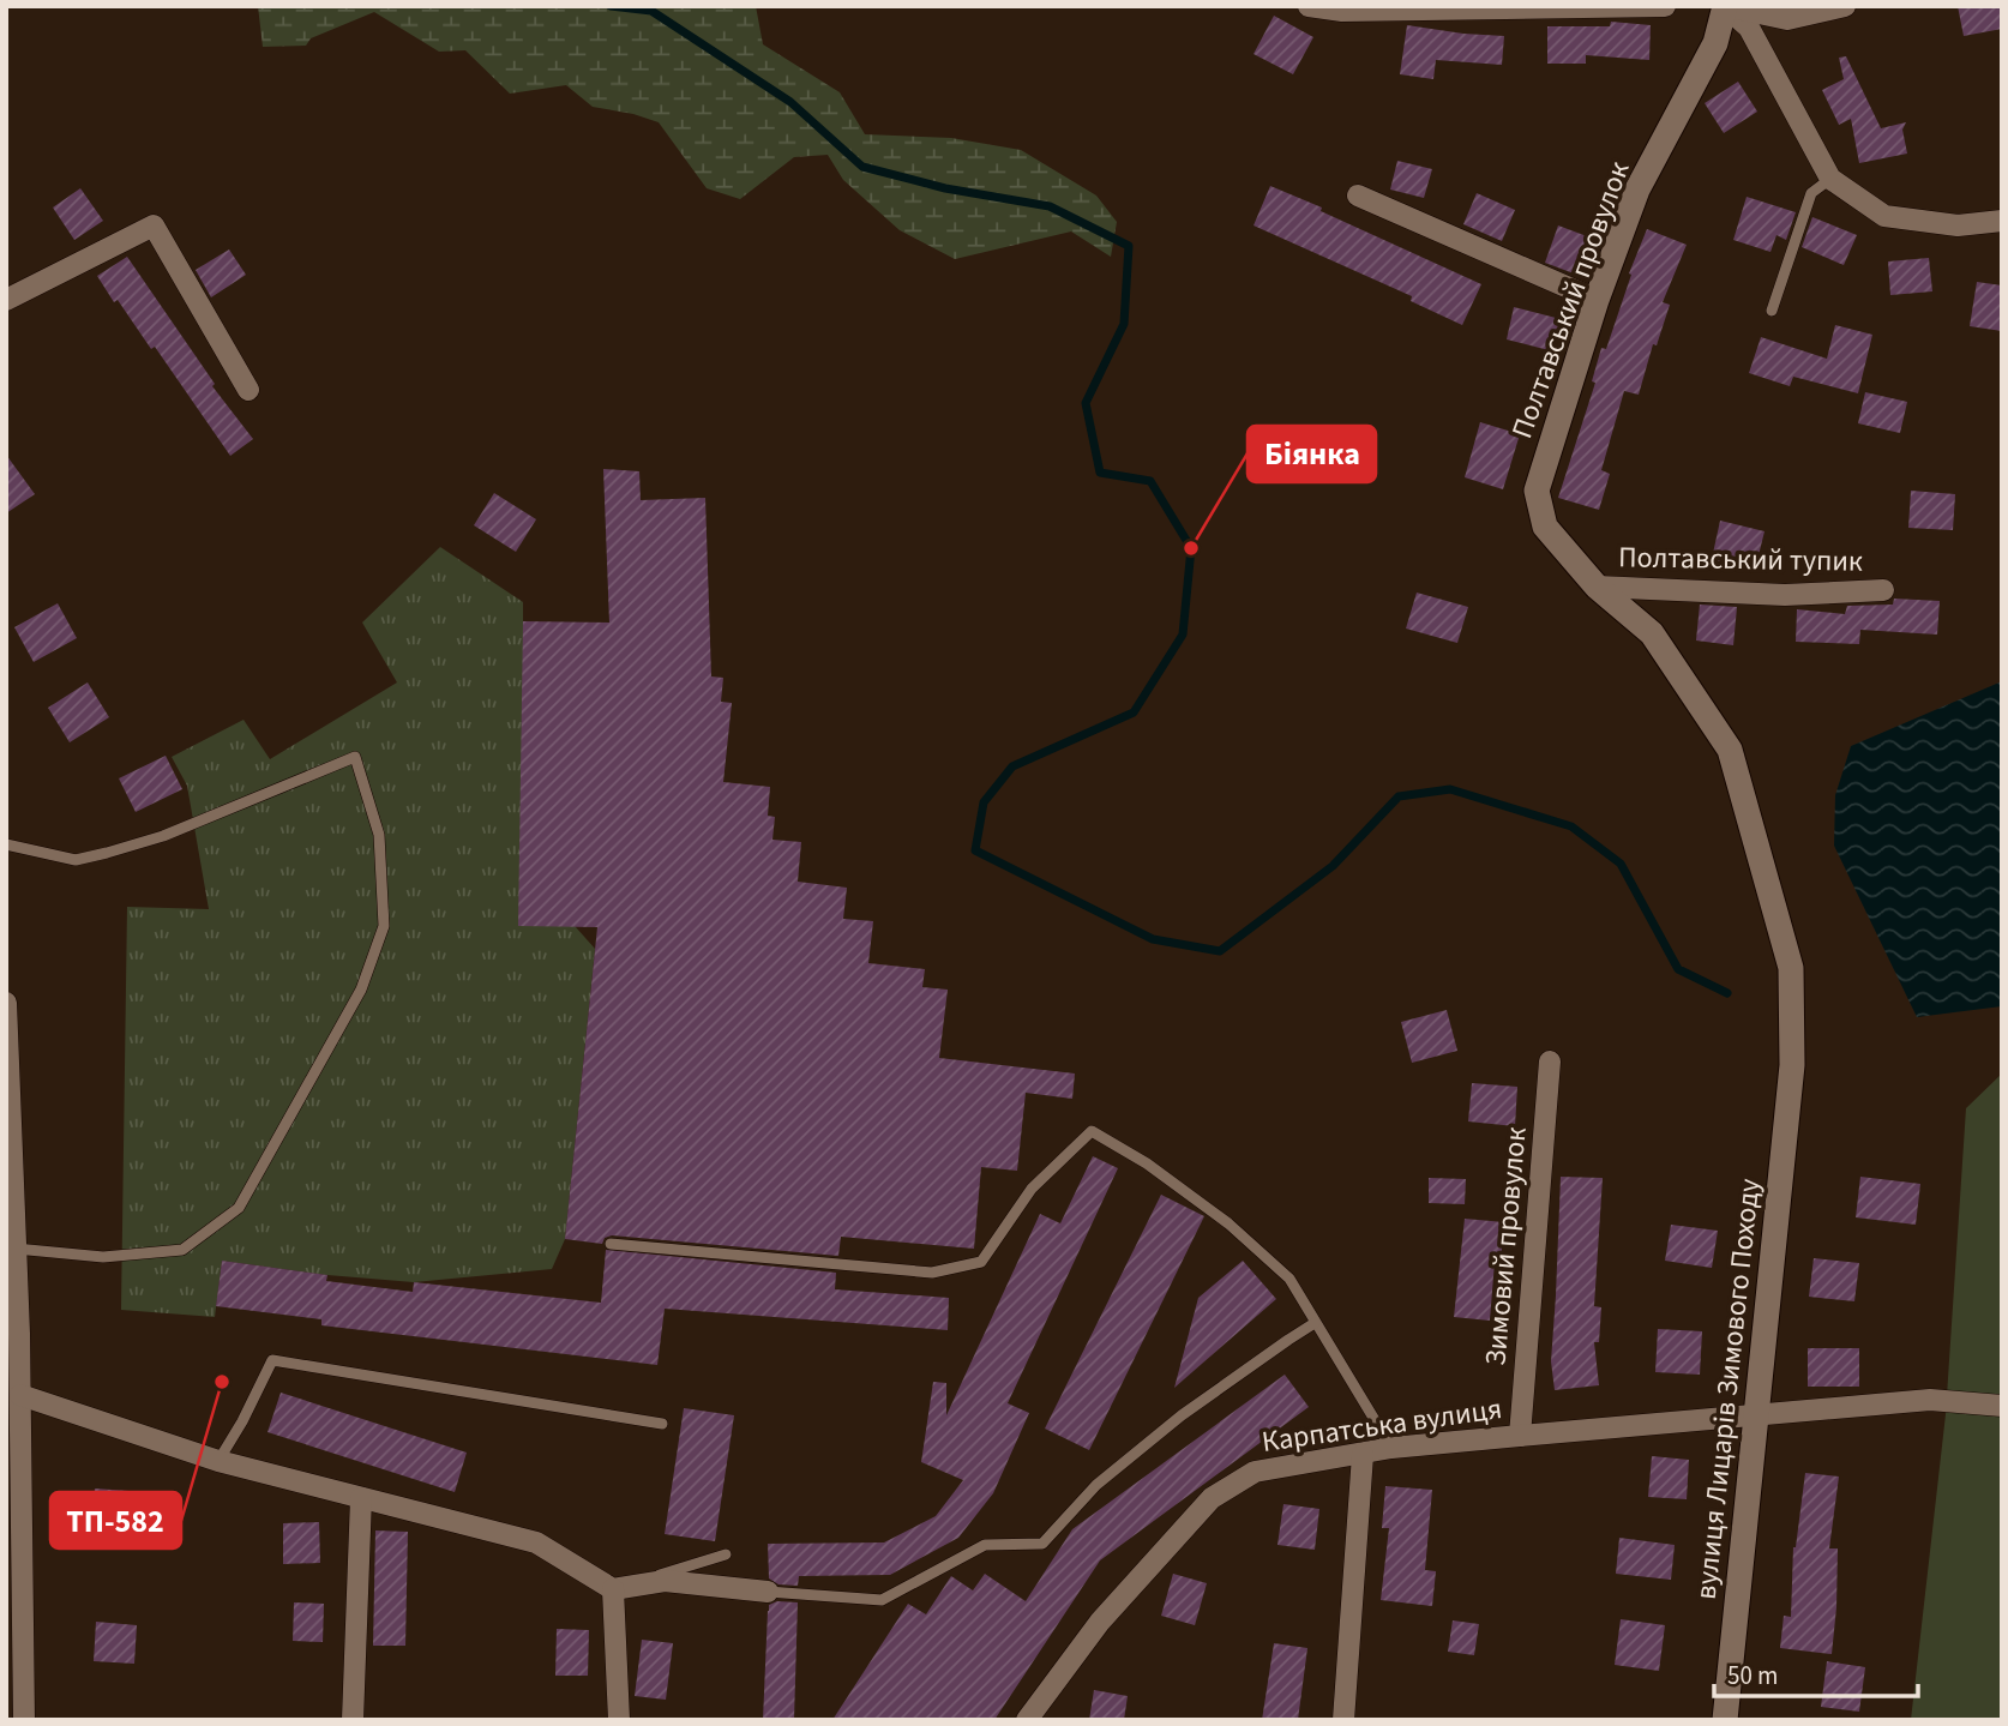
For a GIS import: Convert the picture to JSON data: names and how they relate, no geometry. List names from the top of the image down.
{
  "streets": {
    "street": [
      "Полтавський провулок",
      "Полтавський тупик",
      "Зимовий провулок",
      "вулиця Лицарів Зимового Походу",
      "Карпатська вулиця"
    ]
  },
  "crossings": [
    ["Полтавський провулок", "вулиця Лицарів Зимового Походу"],
    ["Полтавський тупик", "вулиця Лицарів Зимового Походу"],
    ["Зимовий провулок", "Карпатська вулиця"],
    ["вулиця Лицарів Зимового Походу", "Карпатська вулиця"]
  ],
  "places": ["Біянка", "ТП-582"],
  "scale_bar": "50 m"
}
